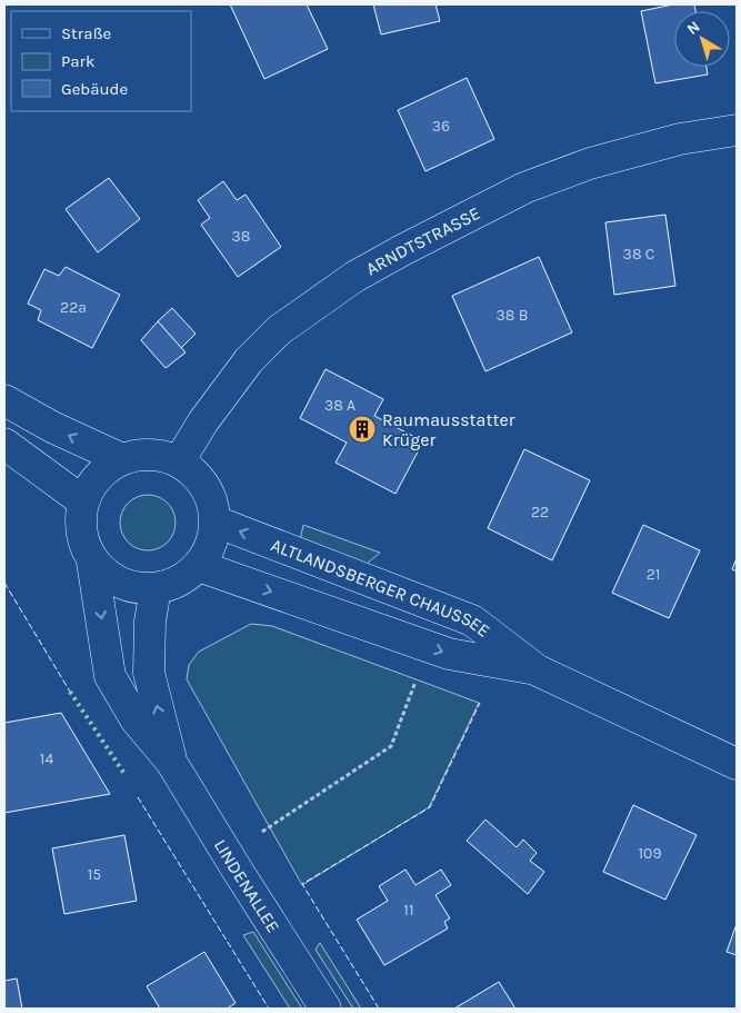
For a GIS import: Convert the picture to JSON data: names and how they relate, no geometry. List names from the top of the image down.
{
  "streets": {
    "main road": ["ARNDTSTRASSE", "ALTLANDSBERGER CHAUSSEE", "LINDENALLEE"]
  },
  "crossings": [
    ["ARNDTSTRASSE", "ALTLANDSBERGER CHAUSSEE"],
    ["ARNDTSTRASSE", "LINDENALLEE"],
    ["ALTLANDSBERGER CHAUSSEE", "LINDENALLEE"]
  ],
  "places": {
    "building": ["Raumausstatter Krüger"]
  },
  "house_numbers": [
    "36",
    "38",
    "38 C",
    "22a",
    "38 B",
    "38 A",
    "22",
    "21",
    "14",
    "109",
    "15",
    "11"
  ],
  "legend": ["Straße", "Park", "Gebäude"],
  "north": "top left"
}
